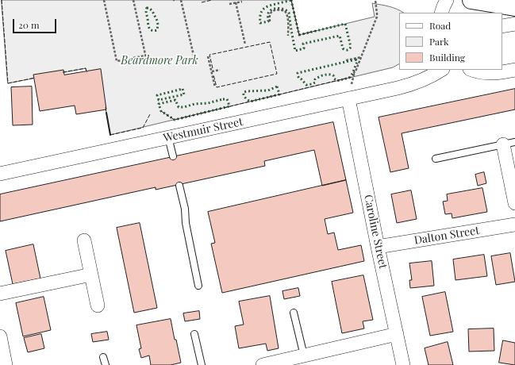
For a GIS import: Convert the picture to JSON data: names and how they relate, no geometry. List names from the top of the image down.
{
  "streets": {
    "street": ["Westmuir Street", "Caroline Street", "Dalton Street"]
  },
  "crossings": [
    ["Westmuir Street", "Caroline Street"],
    ["Caroline Street", "Dalton Street"]
  ],
  "parks": ["Beardmore Park"],
  "legend": ["Road", "Park", "Building"],
  "scale_bar": "20 m"
}
